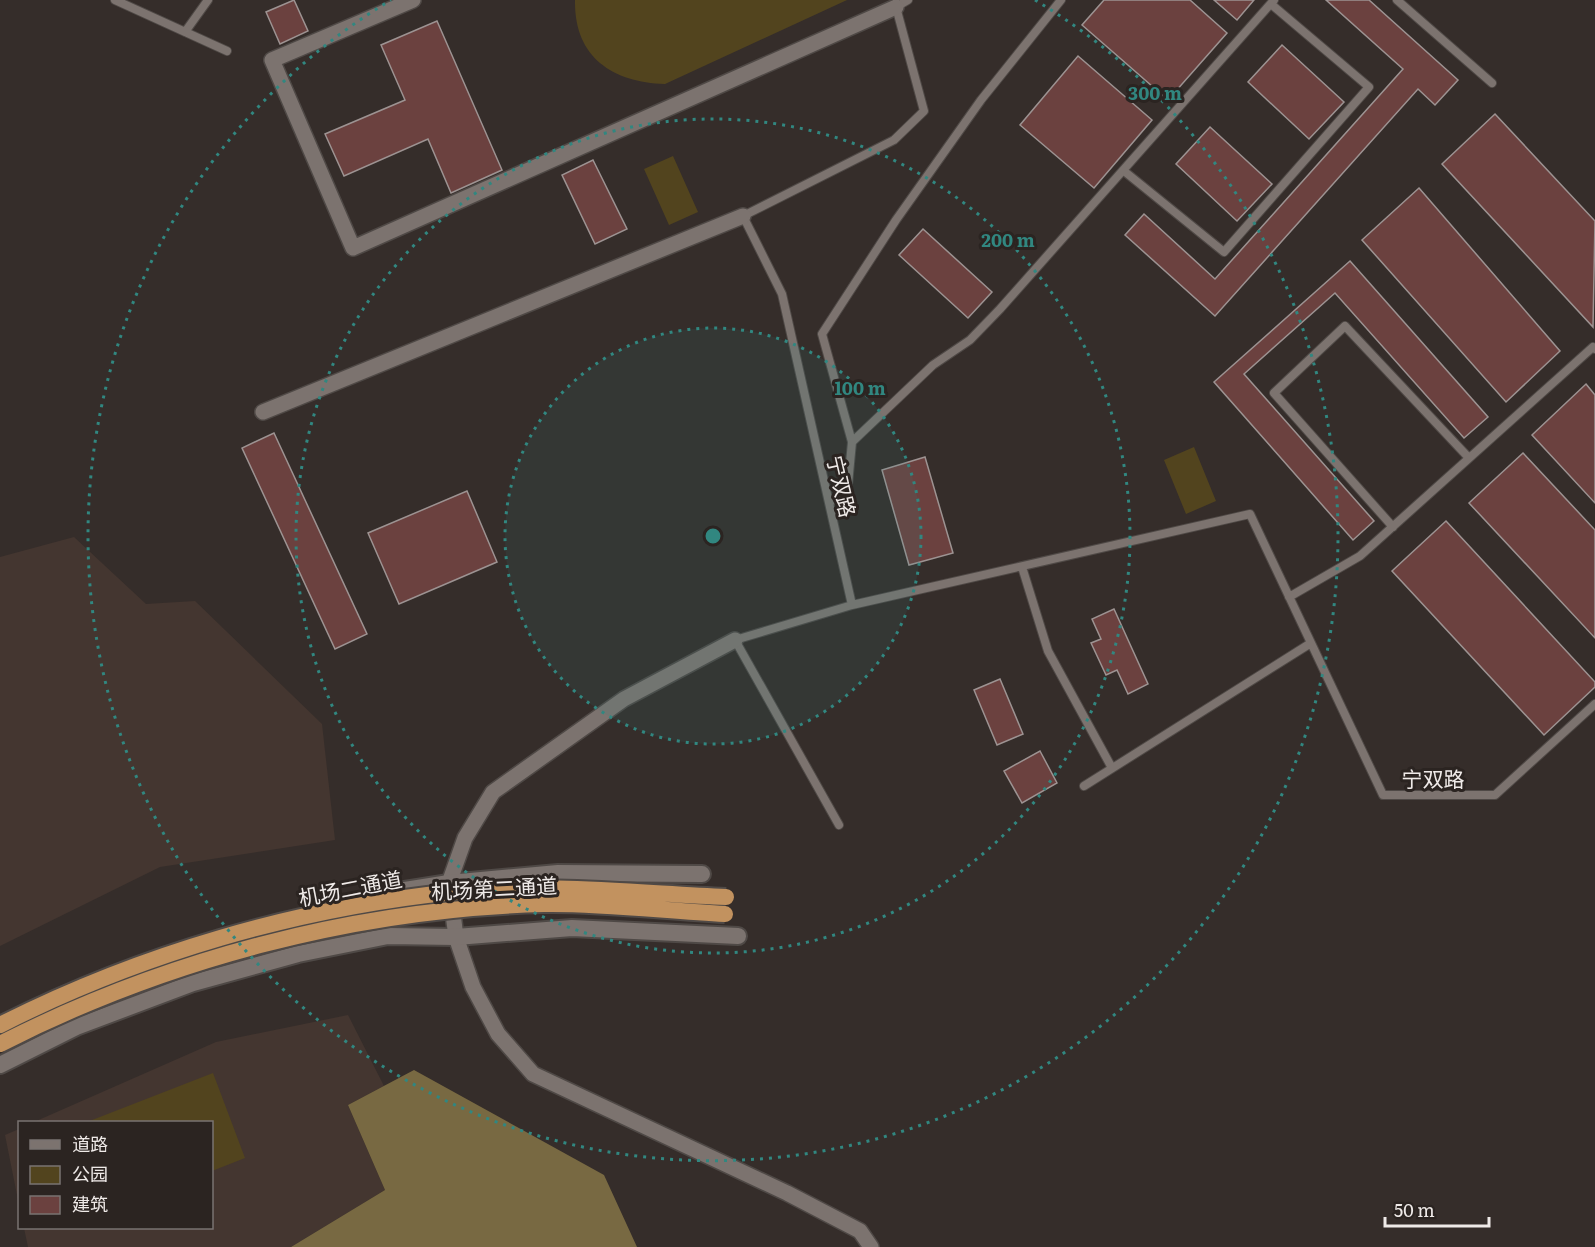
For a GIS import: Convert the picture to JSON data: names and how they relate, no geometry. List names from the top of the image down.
{
  "streets": {
    "highway": ["机场二通道", "机场第二通道"],
    "lane": ["宁双路"]
  },
  "legend": ["道路", "公园", "建筑"],
  "scale_bar": "50 m",
  "rings": ["300 m", "200 m", "100 m"]
}
